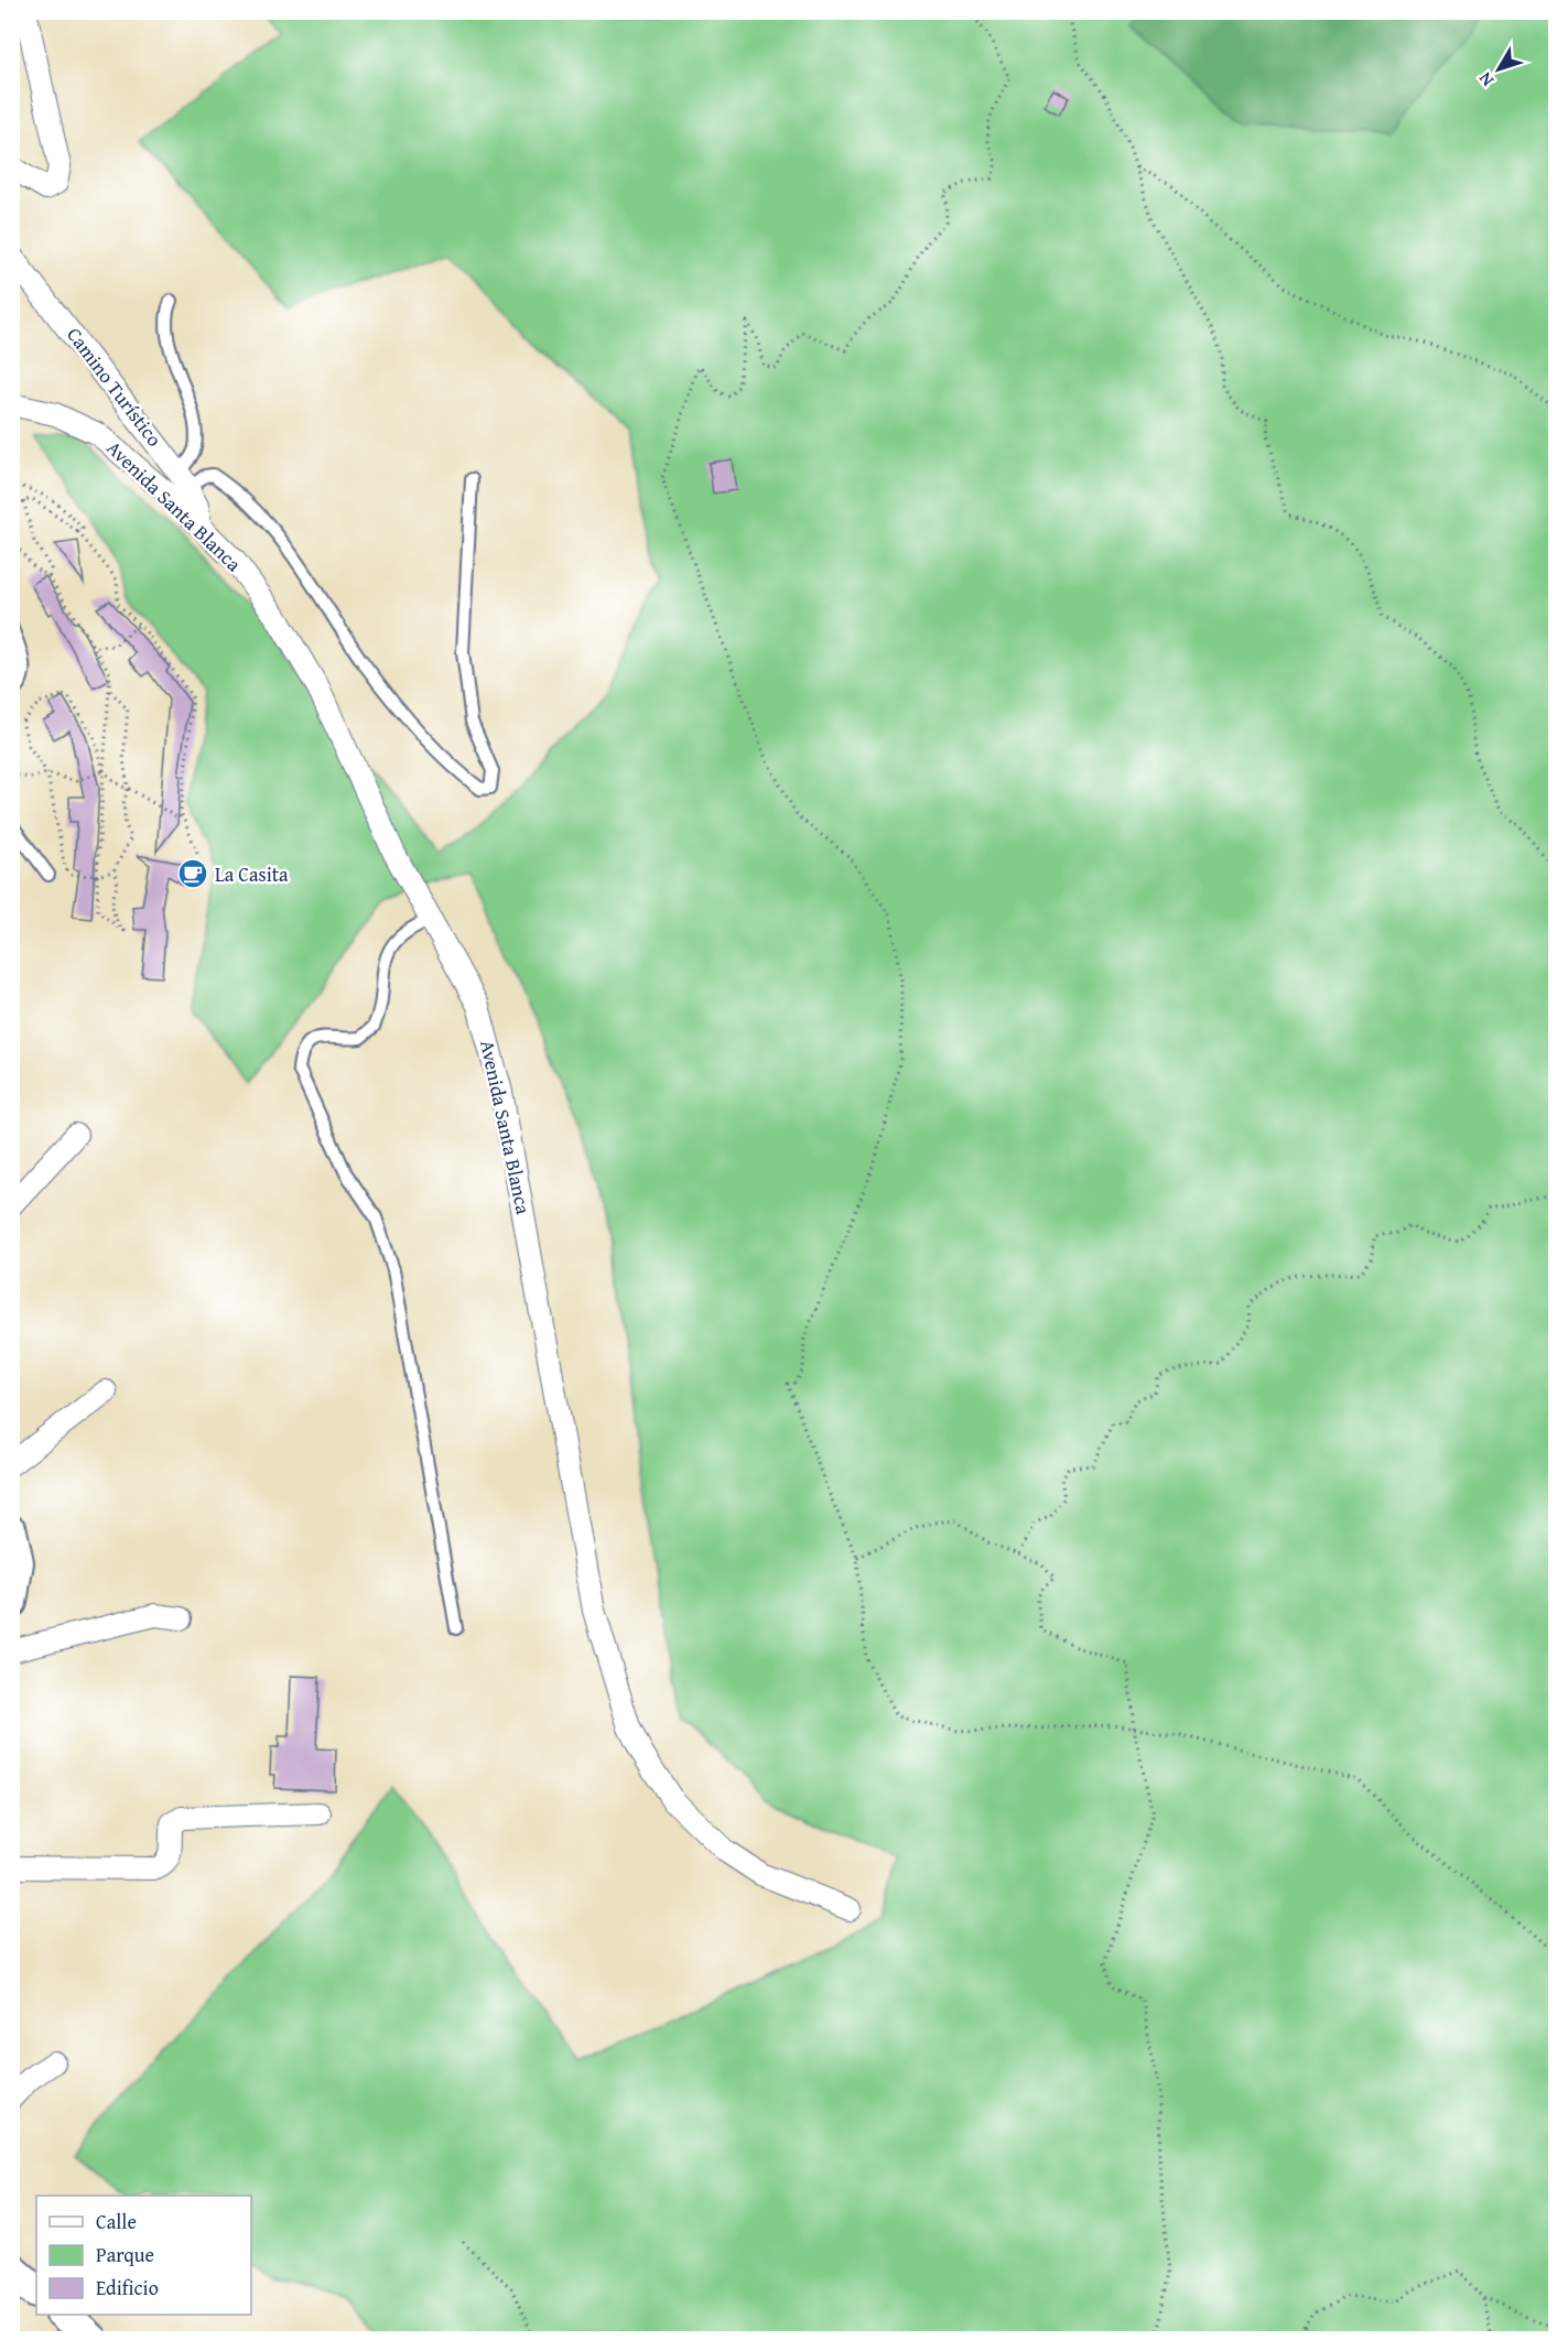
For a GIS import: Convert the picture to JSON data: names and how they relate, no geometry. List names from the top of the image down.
{
  "streets": {
    "street": ["Camino Turístico", "Avenida Santa Blanca"]
  },
  "crossings": [
    ["Camino Turístico", "Avenida Santa Blanca"]
  ],
  "places": {
    "cafe": ["La Casita"]
  },
  "legend": ["Calle", "Parque", "Edificio"],
  "north": "bottom left"
}
